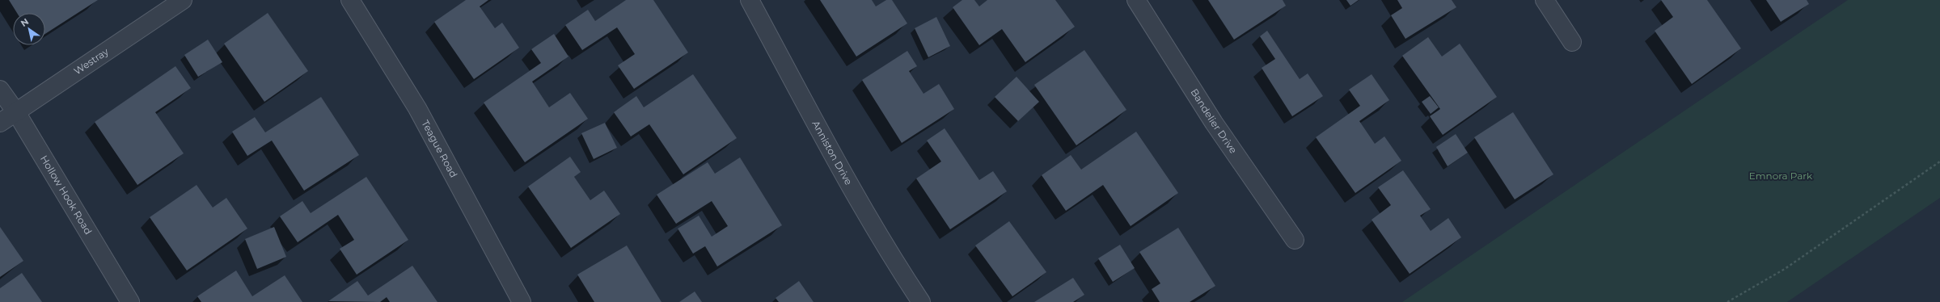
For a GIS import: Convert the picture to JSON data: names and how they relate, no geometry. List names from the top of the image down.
{
  "streets": {
    "street": [
      "Westray",
      "Bandelier Drive",
      "Teague Road",
      "Anniston Drive",
      "Hollow Hook Road"
    ]
  },
  "crossings": [
    ["Westray", "Hollow Hook Road"]
  ],
  "parks": ["Emnora Park"],
  "north": "top left"
}
